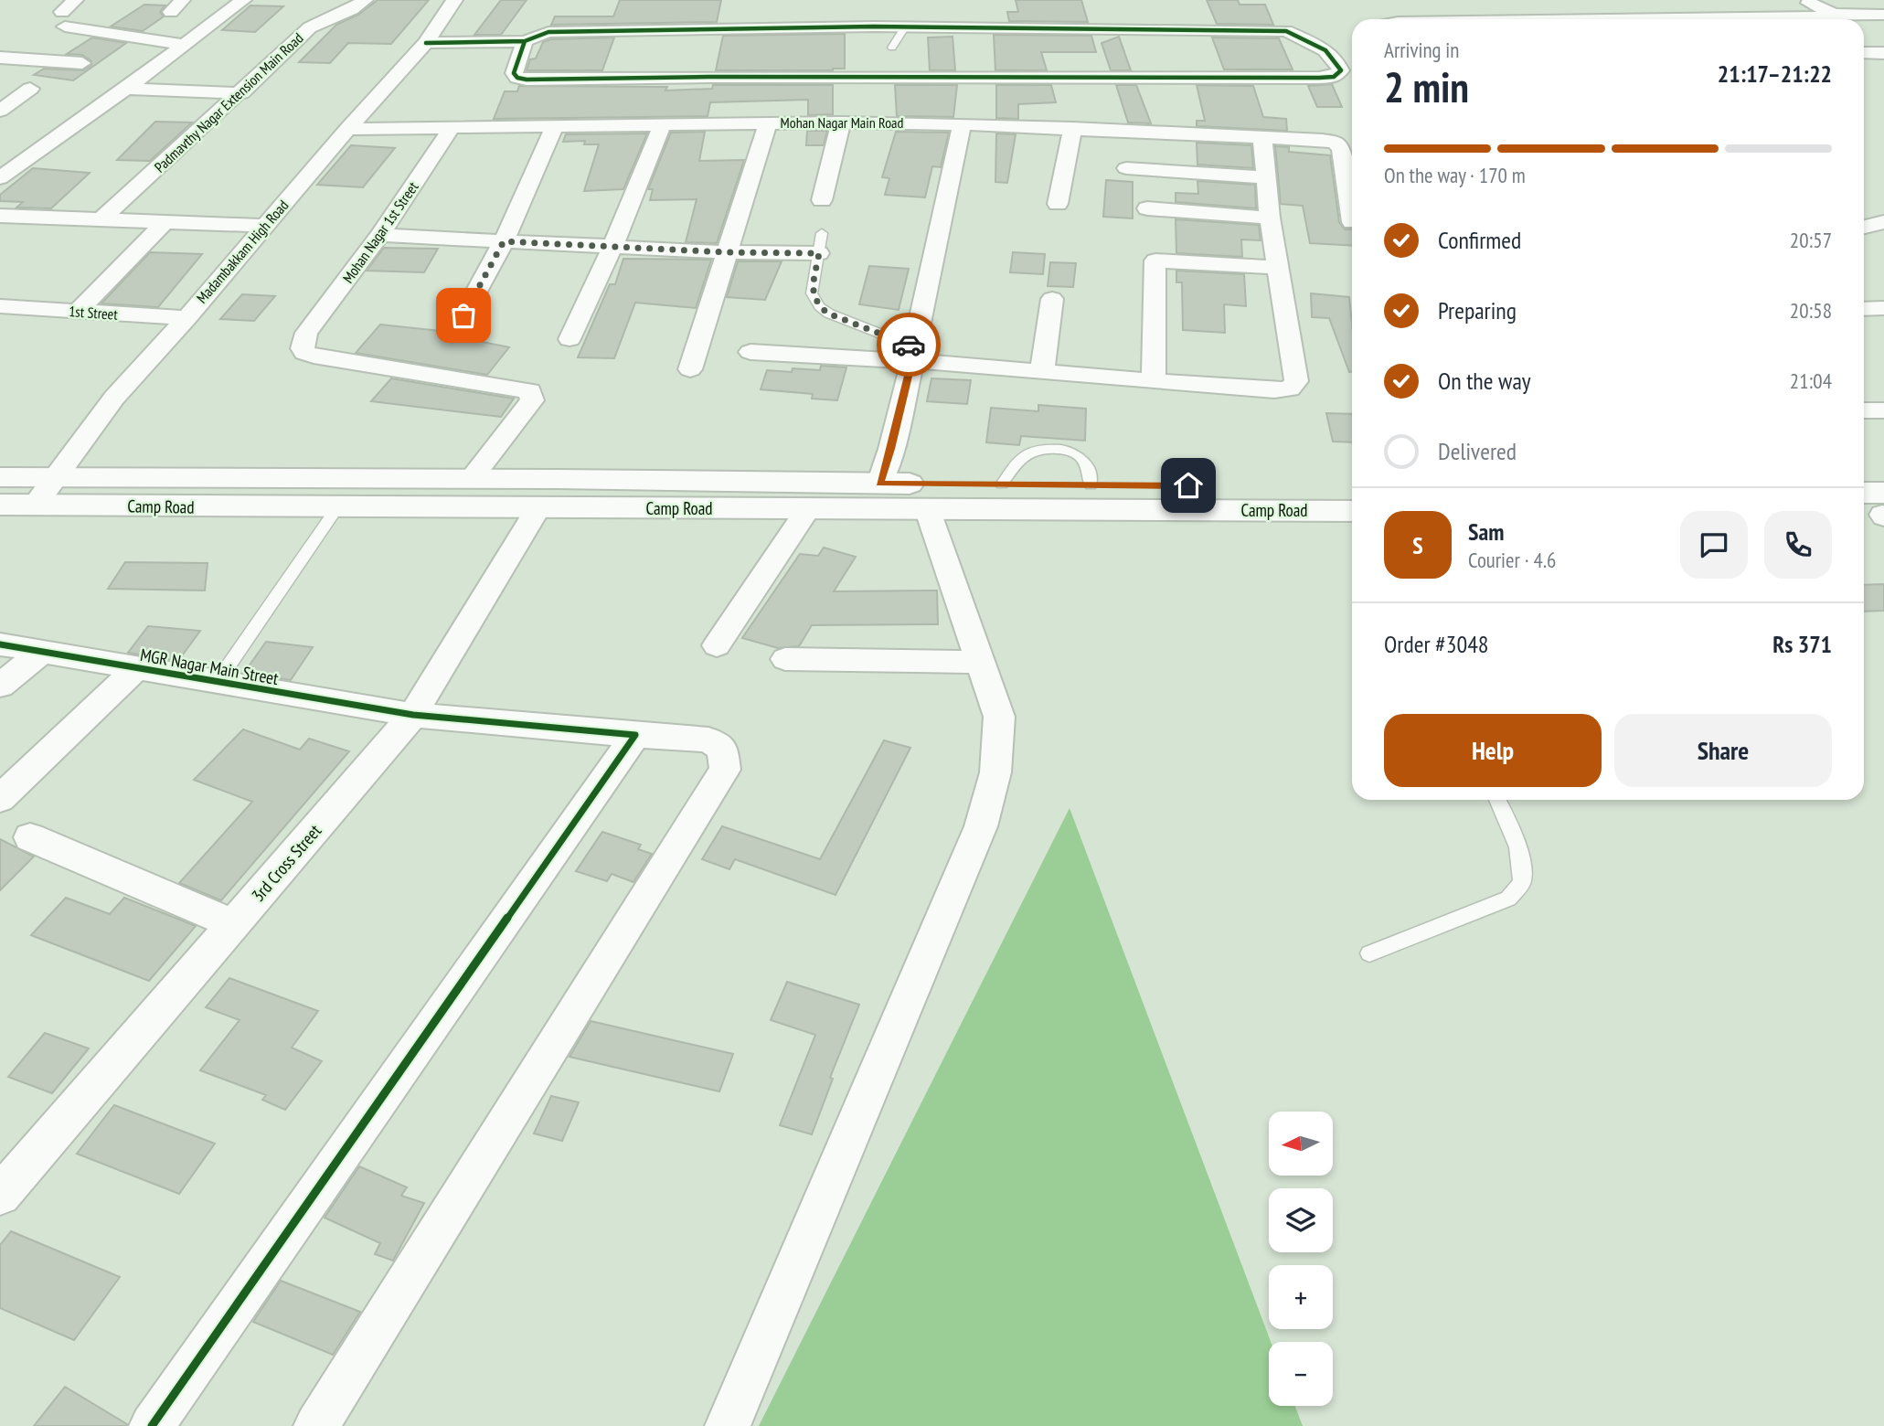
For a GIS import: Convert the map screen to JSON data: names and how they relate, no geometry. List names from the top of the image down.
{
  "streets": {
    "main road": ["Camp Road"],
    "street": [
      "Padmavthy Nagar Extension Main Road",
      "Mohan Nagar Main Road",
      "Mohan Nagar 1st Street",
      "Madambakkam High Road",
      "1st Street",
      "MGR Nagar Main Street",
      "3rd Cross Street"
    ]
  },
  "crossings": [
    ["Mohan Nagar Main Road", "Mohan Nagar 1st Street"],
    ["Mohan Nagar Main Road", "Madambakkam High Road"],
    ["Mohan Nagar 1st Street", "Camp Road"],
    ["Madambakkam High Road", "1st Street"],
    ["Madambakkam High Road", "Camp Road"],
    ["Camp Road", "3rd Cross Street"],
    ["MGR Nagar Main Street", "3rd Cross Street"]
  ],
  "north": "left",
  "page": {
    "heading": ["2 min", "Arriving in", "21:17–21:22"],
    "panel": [
      "Sam",
      "Courier · 4.6",
      "Order #3048",
      "Rs 371"
    ],
    "bar": "On the way · 170 m",
    "list": [
      ["Confirmed", "20:57"],
      ["Preparing", "20:58"],
      ["On the way", "21:04"],
      "Delivered"
    ],
    "round": "S",
    "buttons": ["Help", "Share"],
    "map_buttons": ["+", "−"]
  }
}
